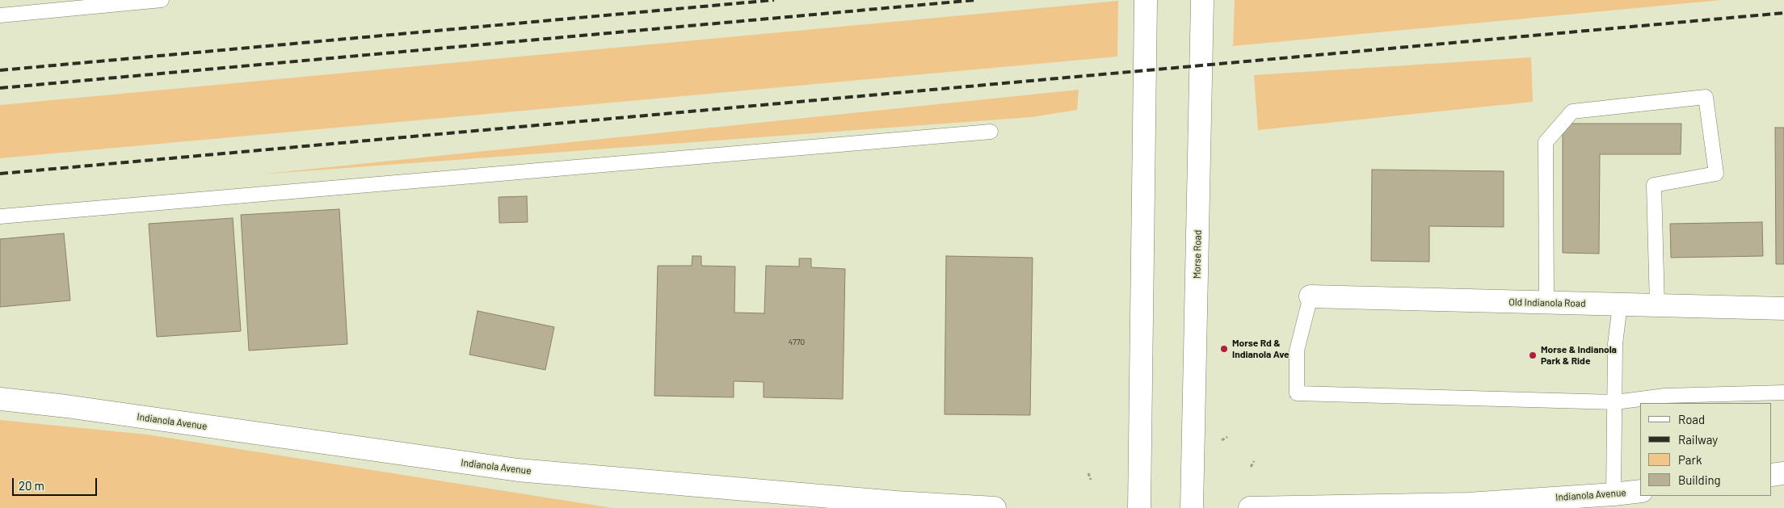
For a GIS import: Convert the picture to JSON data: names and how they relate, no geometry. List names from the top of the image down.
{
  "streets": {
    "main road": ["Morse Road", "Old Indianola Road", "Indianola Avenue"]
  },
  "places": ["Morse Rd & Indianola Ave", "Morse & Indianola Park & Ride"],
  "house_numbers": ["4770"],
  "legend": [
    "Road",
    "Railway",
    "Park",
    "Building"
  ],
  "scale_bar": "20 m"
}
